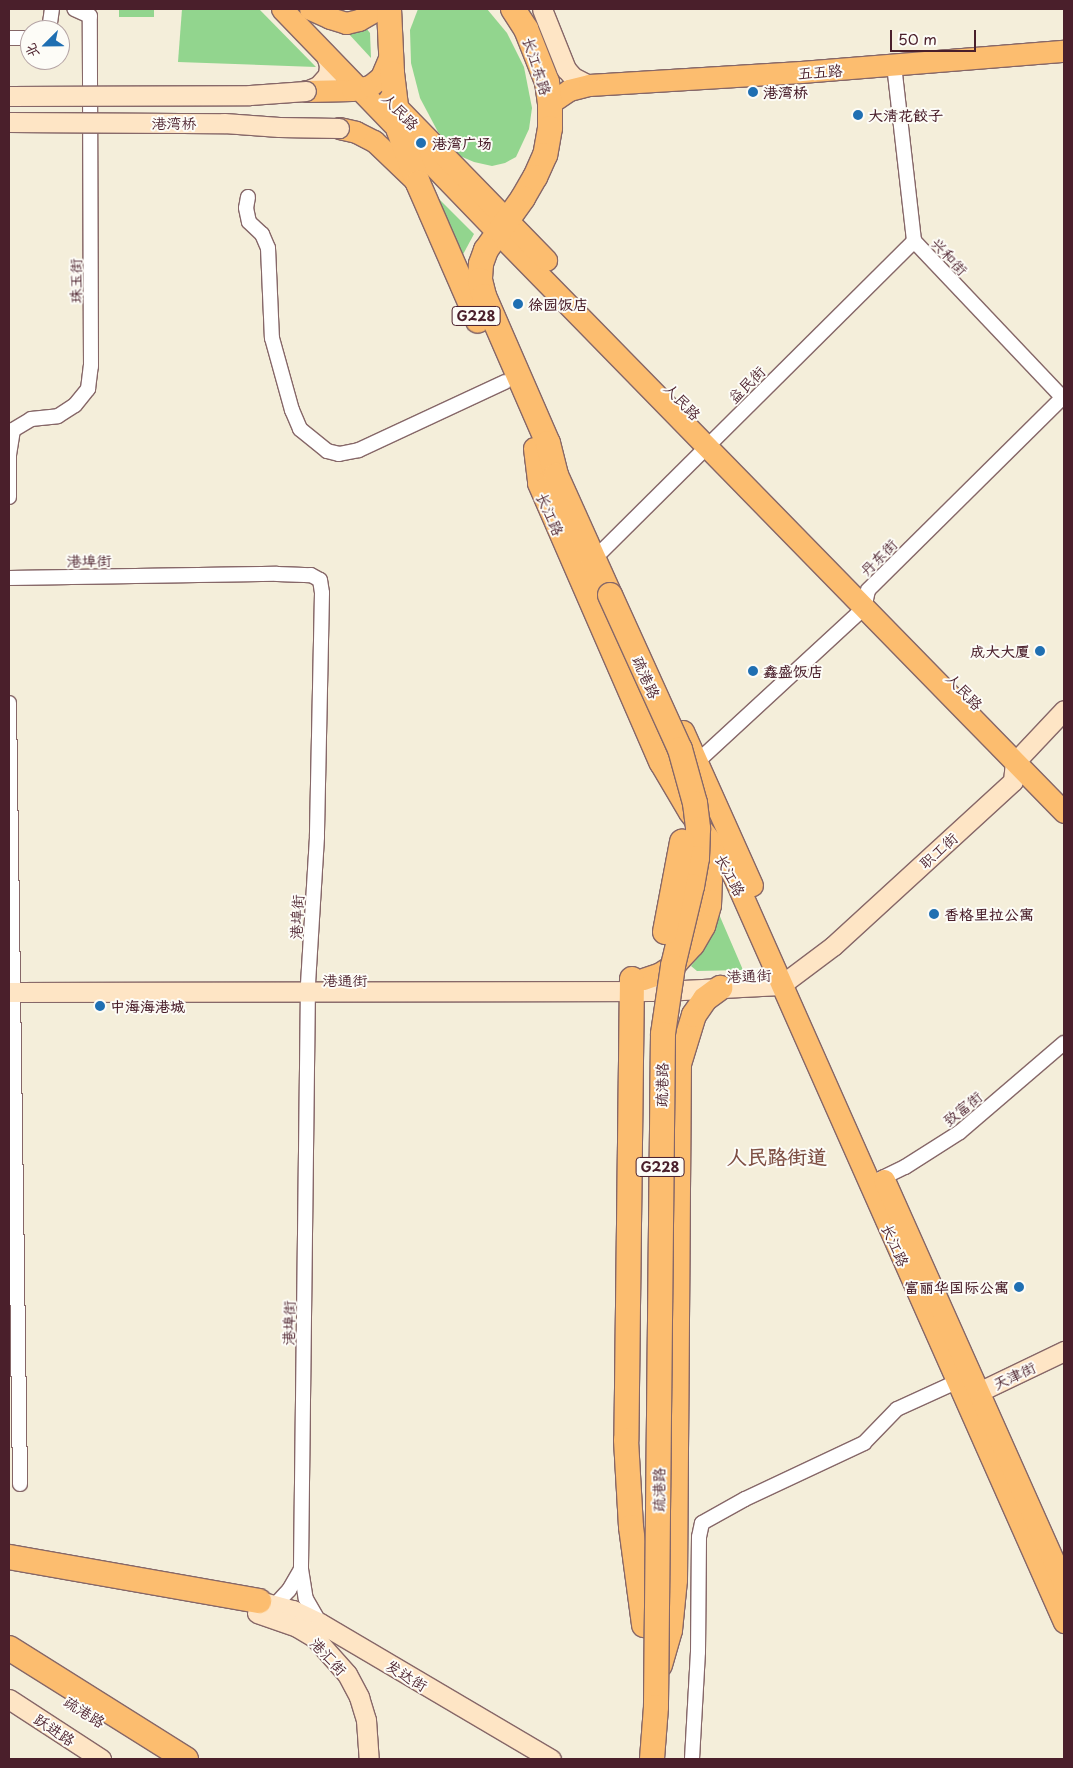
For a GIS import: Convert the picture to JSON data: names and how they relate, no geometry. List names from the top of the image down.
{
  "streets": {
    "highway": [
      "长江东路",
      "G228",
      "长江路",
      "疏港路"
    ],
    "main road": ["五五路", "人民路"],
    "street": [
      "港湾桥",
      "兴和街",
      "珠玉街",
      "益民街",
      "丹东街",
      "港埠街",
      "职工街",
      "港通街",
      "致富街",
      "天津街",
      "港汇街",
      "发达街",
      "跃进路"
    ]
  },
  "crossings": [
    ["长江东路", "五五路"],
    ["长江东路", "人民路"],
    ["长江东路", "长江路"],
    ["五五路", "兴和街"],
    ["人民路", "G228"],
    ["人民路", "益民街"],
    ["人民路", "长江路"],
    ["人民路", "丹东街"],
    ["人民路", "职工街"],
    ["兴和街", "益民街"],
    ["兴和街", "丹东街"],
    ["G228", "长江路"],
    ["长江路", "疏港路"],
    ["长江路", "职工街"],
    ["长江路", "港通街"],
    ["长江路", "致富街"],
    ["长江路", "天津街"],
    ["港埠街", "港通街"],
    ["港埠街", "发达街"],
    ["职工街", "港通街"],
    ["港汇街", "发达街"]
  ],
  "districts": ["人民路街道"],
  "places": [
    "港湾桥",
    "大清花餃子",
    "港湾广场",
    "徐园饭店",
    "成大大厦",
    "鑫盛饭店",
    "香格里拉公寓",
    "中海海港城",
    "富丽华国际公寓"
  ],
  "scale_bar": "50 m",
  "north": "bottom left"
}
